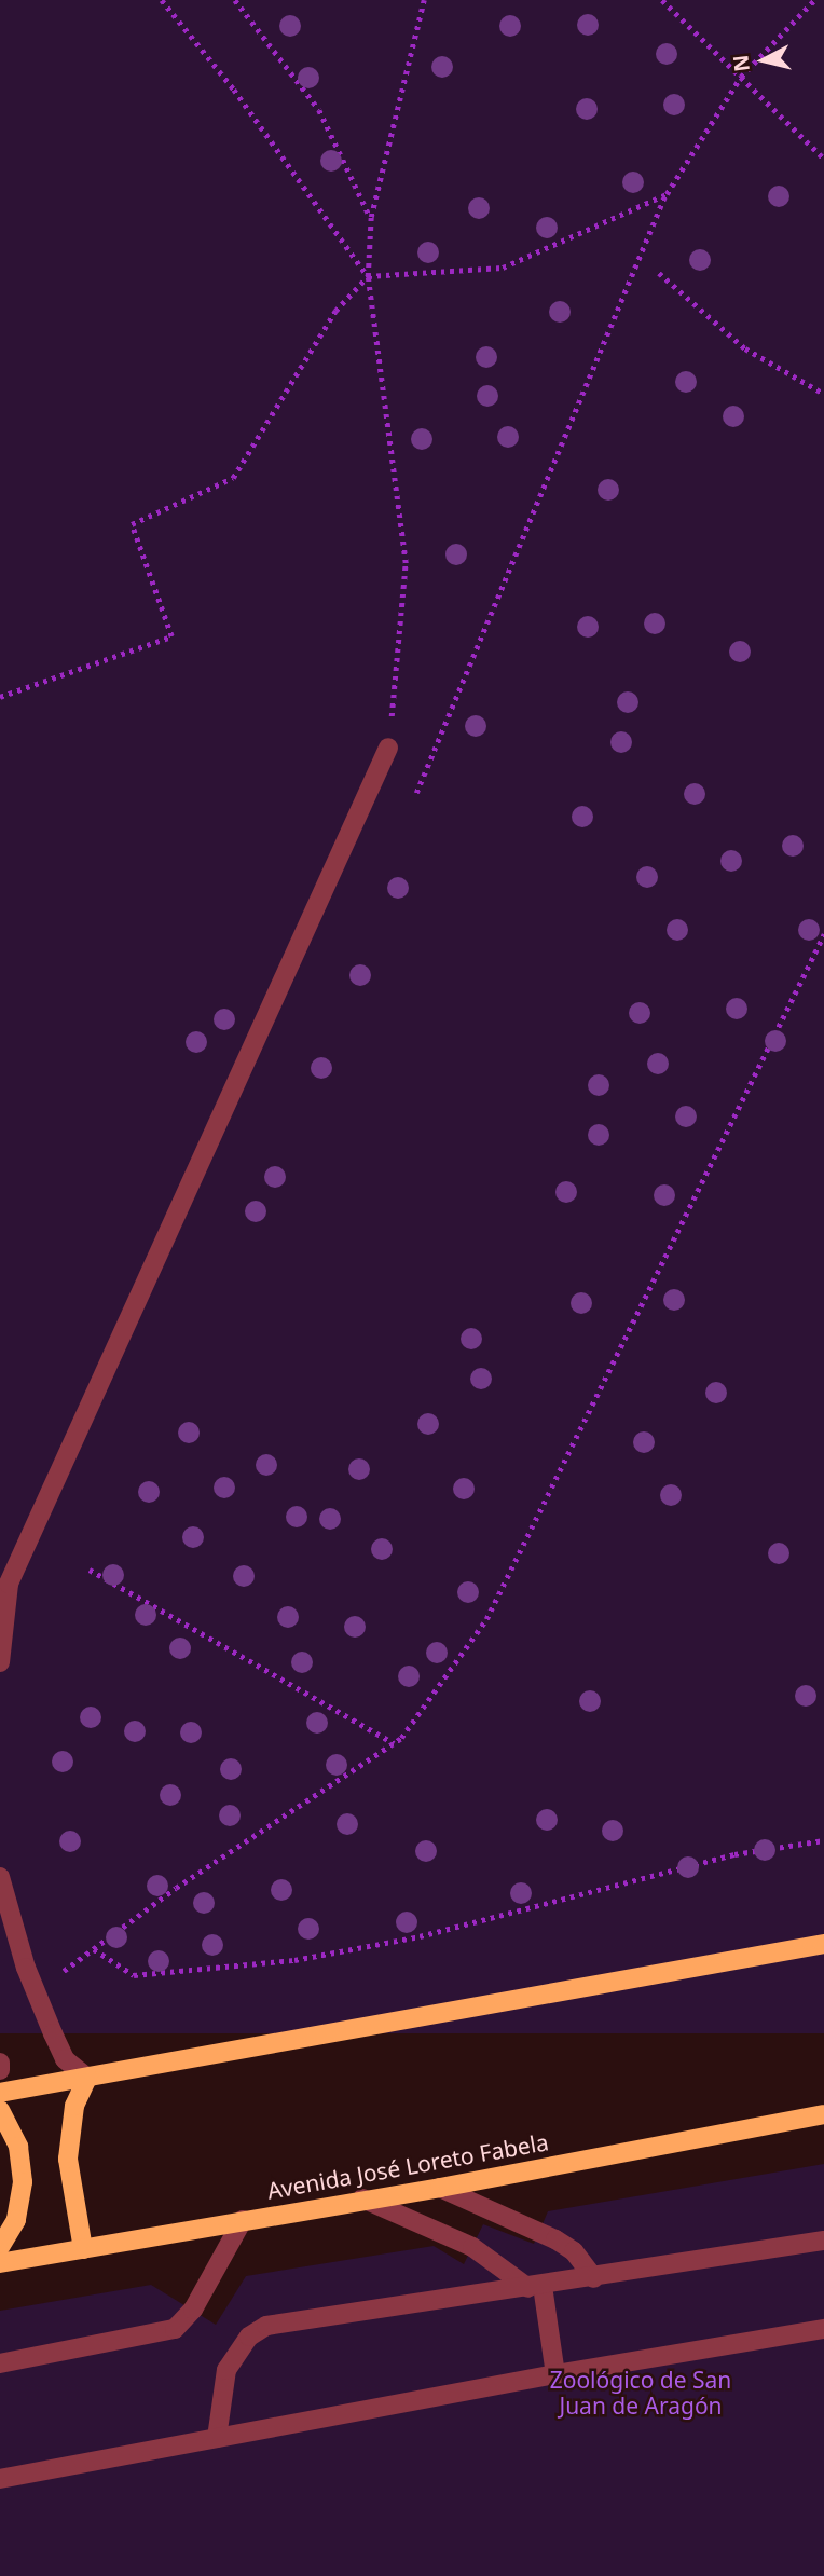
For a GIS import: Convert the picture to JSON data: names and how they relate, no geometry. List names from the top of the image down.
{
  "streets": {
    "main road": ["Avenida José Loreto Fabela"]
  },
  "parks": ["Zoológico de San Juan de Aragón"],
  "north": "left"
}
